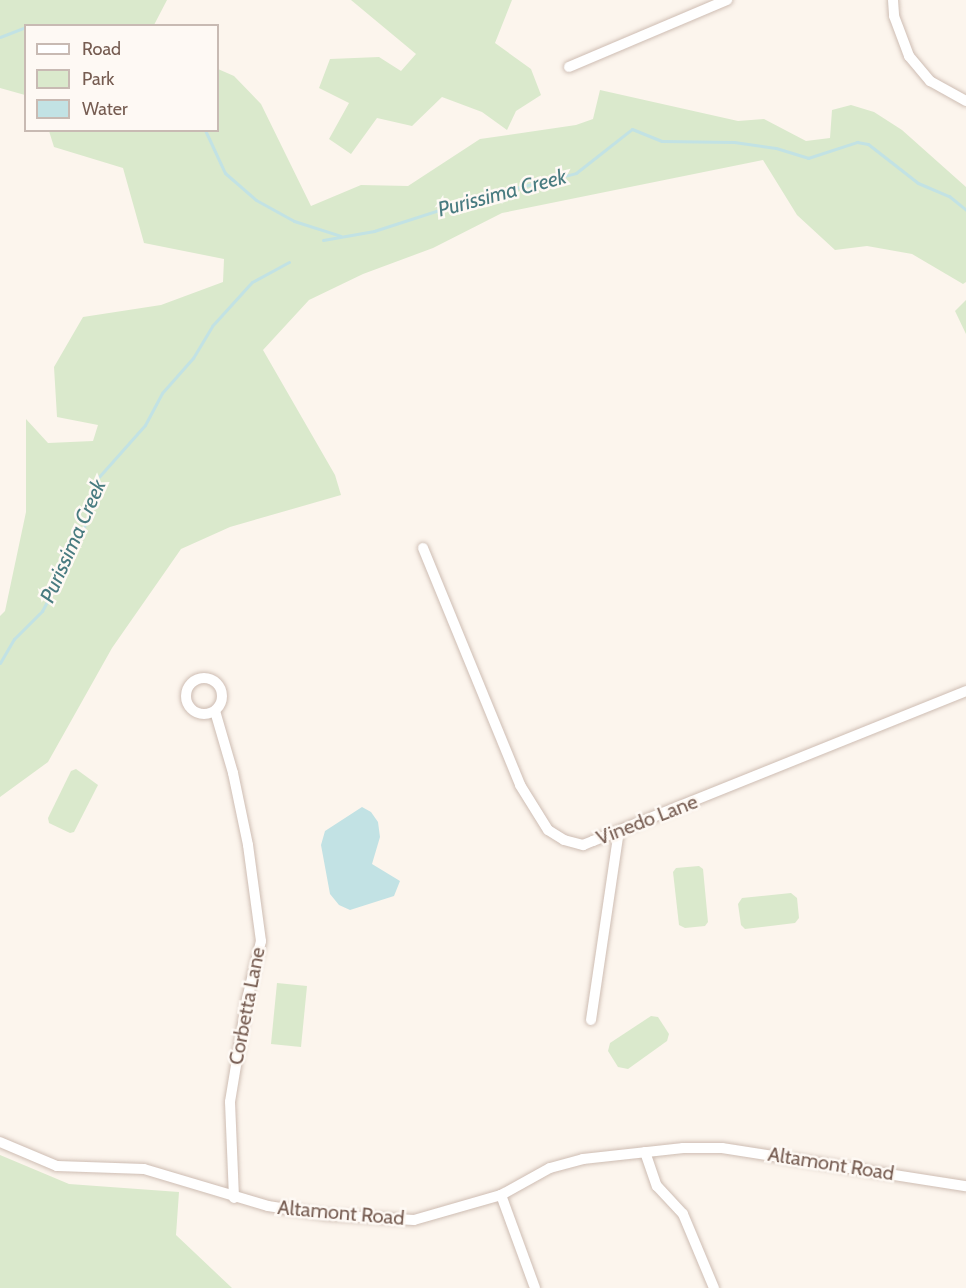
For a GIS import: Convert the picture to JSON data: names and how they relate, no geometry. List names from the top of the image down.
{
  "streets": {
    "street": ["Vinedo Lane", "Corbetta Lane", "Altamont Road"]
  },
  "crossings": [
    ["Corbetta Lane", "Altamont Road"]
  ],
  "water": ["Purissima Creek"],
  "legend": ["Road", "Park", "Water"]
}
